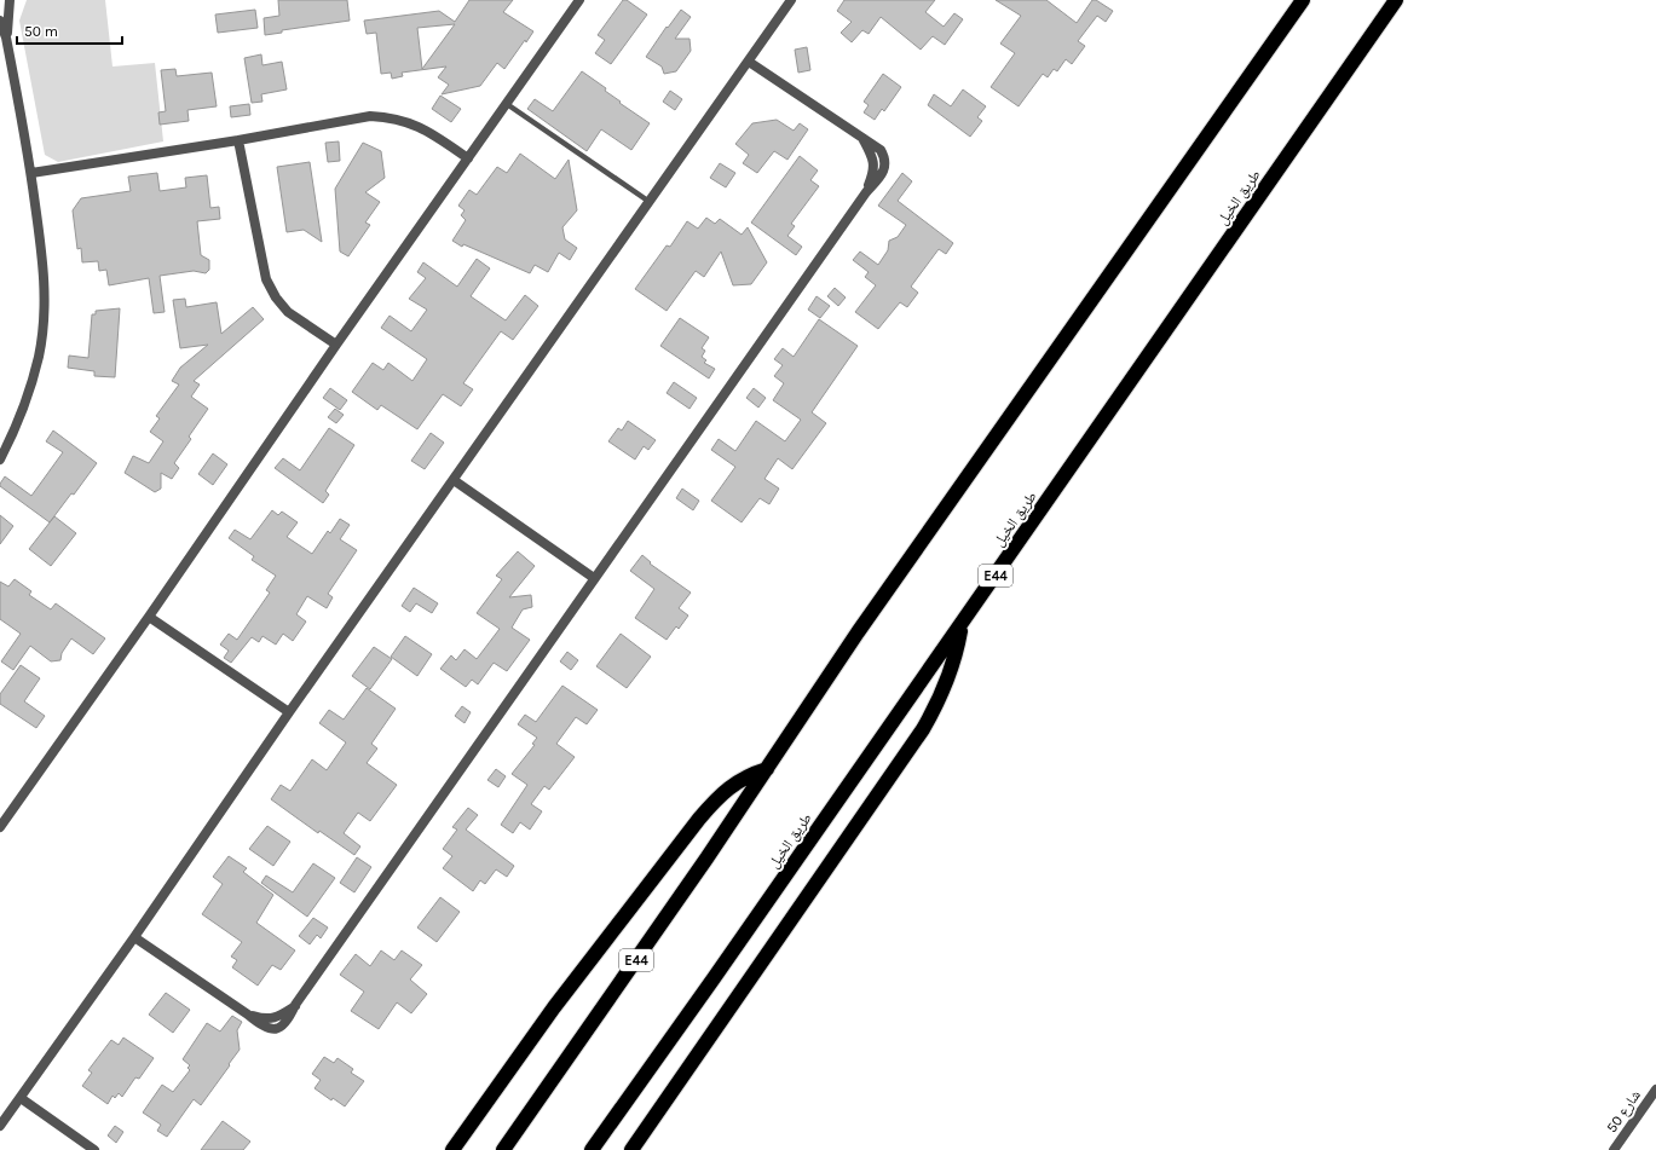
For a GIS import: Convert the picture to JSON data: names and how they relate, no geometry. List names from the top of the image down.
{
  "streets": {
    "highway": ["طريق الخيل", "E44"],
    "street": ["شارع 50"]
  },
  "scale_bar": "50 m"
}
